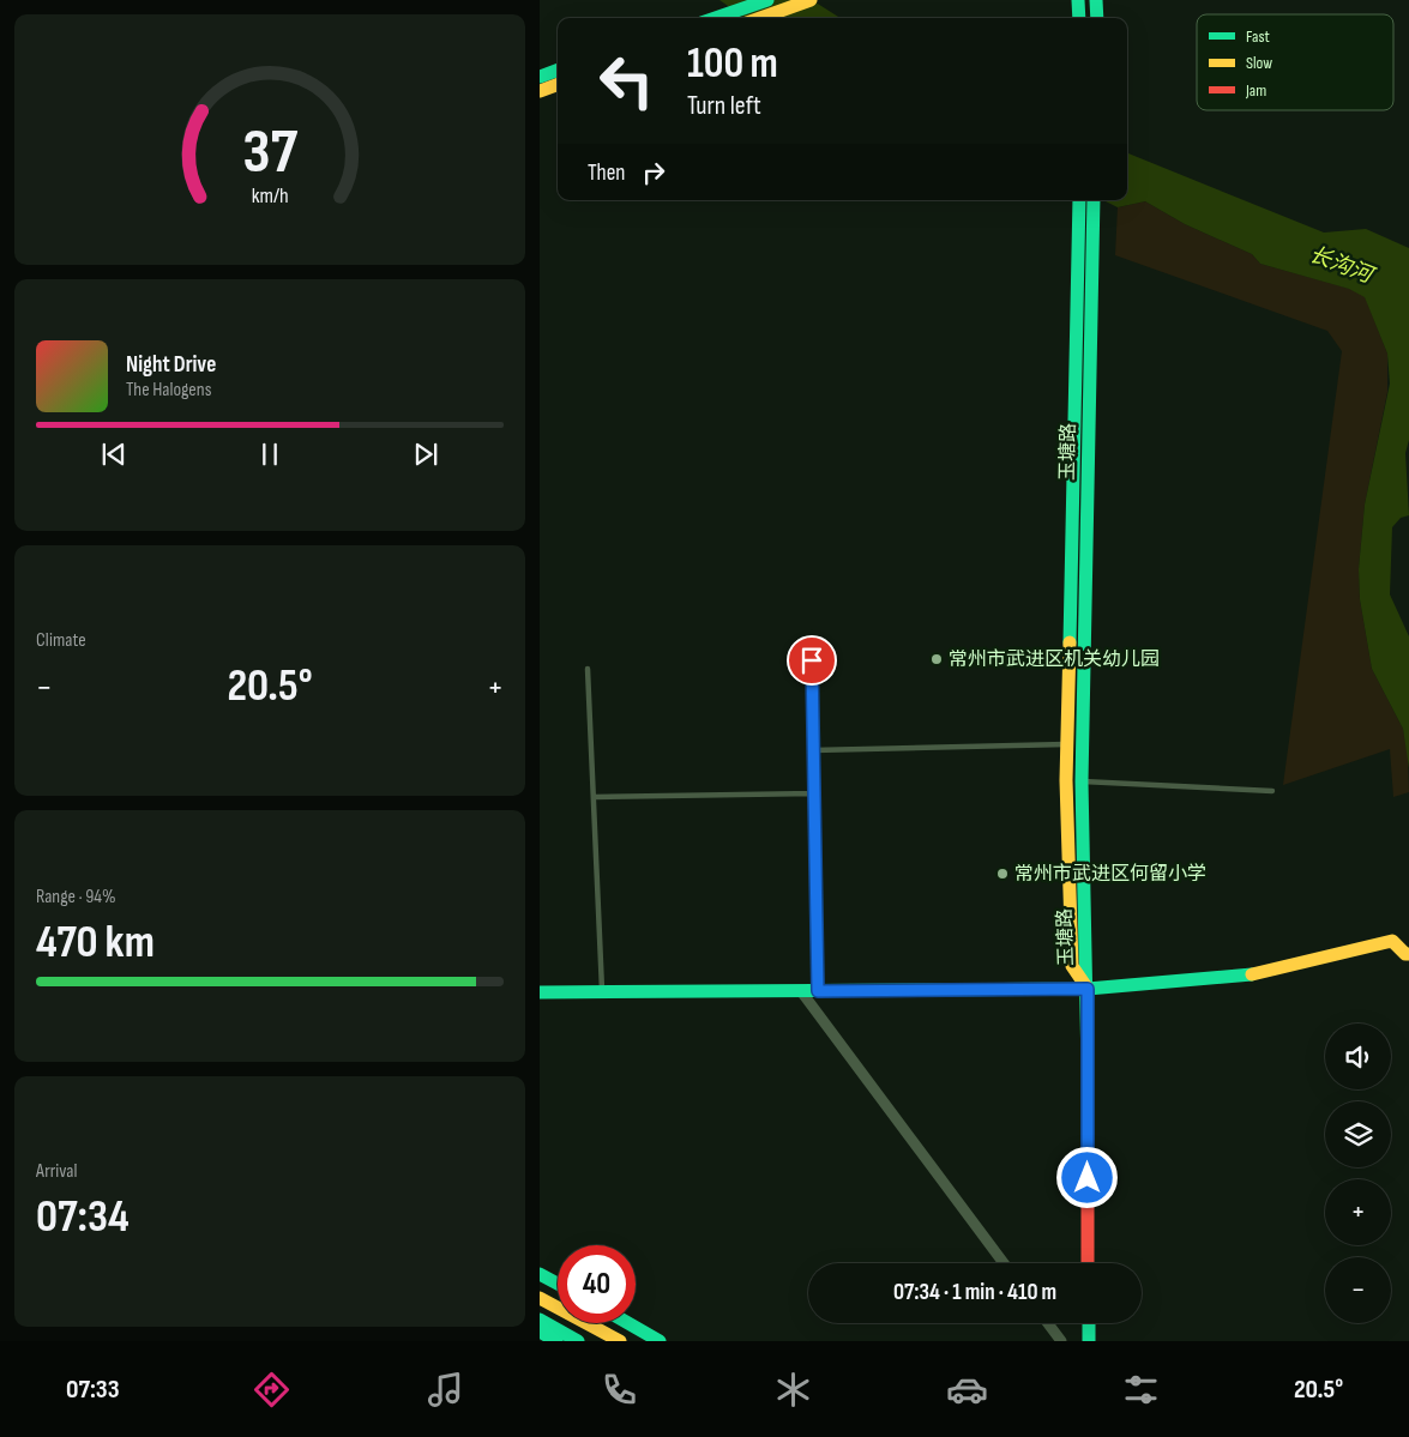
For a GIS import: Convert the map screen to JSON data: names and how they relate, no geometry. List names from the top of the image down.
{
  "streets": {
    "main road": ["玉塘路"]
  },
  "water": ["长沟河"],
  "places": ["常州市武进区机关幼儿园", "常州市武进区何留小学"],
  "legend": ["Fast", "Slow", "Jam"],
  "page": {
    "turn": ["100 m", "Turn left"],
    "then": "Then",
    "song": ["Night Drive", "The Halogens"],
    "tile": [
      "Climate",
      ["Range · 94%", "470 km"],
      ["Arrival", "07:34"]
    ],
    "heat": ["−", "20.5°", "+"],
    "map_buttons": ["+", "−"],
    "limit": "40",
    "trip": "07:34 · 1 min · 410 m",
    "tabs": ["07:33", "20.5°"],
    "gauge": ["37", "km/h"]
  }
}
